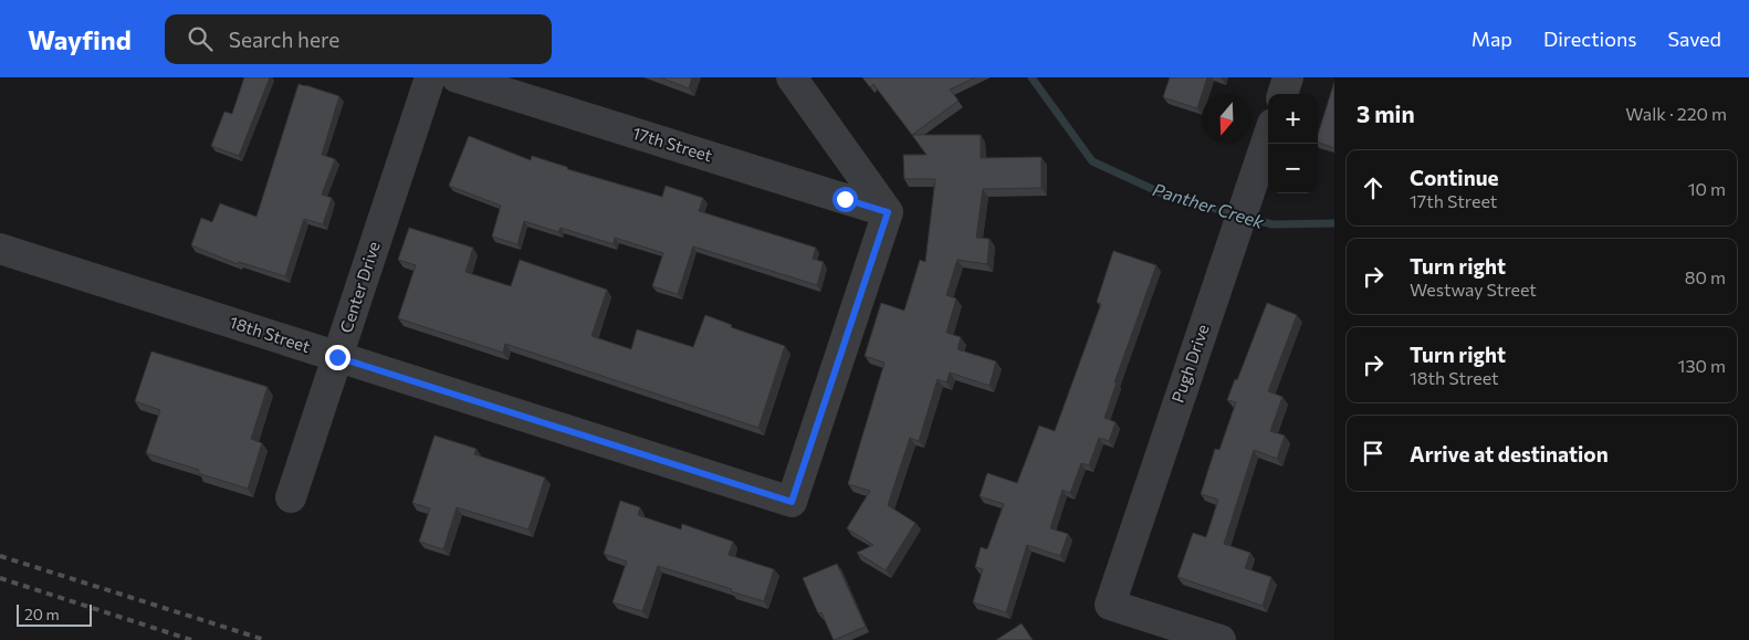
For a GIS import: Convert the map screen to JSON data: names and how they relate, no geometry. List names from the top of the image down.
{
  "streets": {
    "street": [
      "17th Street",
      "Center Drive",
      "18th Street",
      "Pugh Drive"
    ]
  },
  "crossings": [
    ["17th Street", "18th Street"],
    ["Center Drive", "18th Street"]
  ],
  "water": ["Panther Creek"],
  "scale_bar": "20 m",
  "north": "bottom",
  "page": {
    "header": "Wayfind",
    "search": "Search here",
    "nav": ["Map", "Directions", "Saved"],
    "heading": ["3 min", "Walk · 220 m"],
    "map_buttons": ["+", "−"],
    "list": [
      ["Continue", "17th Street", "10 m"],
      ["Turn right", "Westway Street", "80 m"],
      ["Turn right", "18th Street", "130 m"],
      "Arrive at destination"
    ],
    "scale": "20 m"
  }
}
